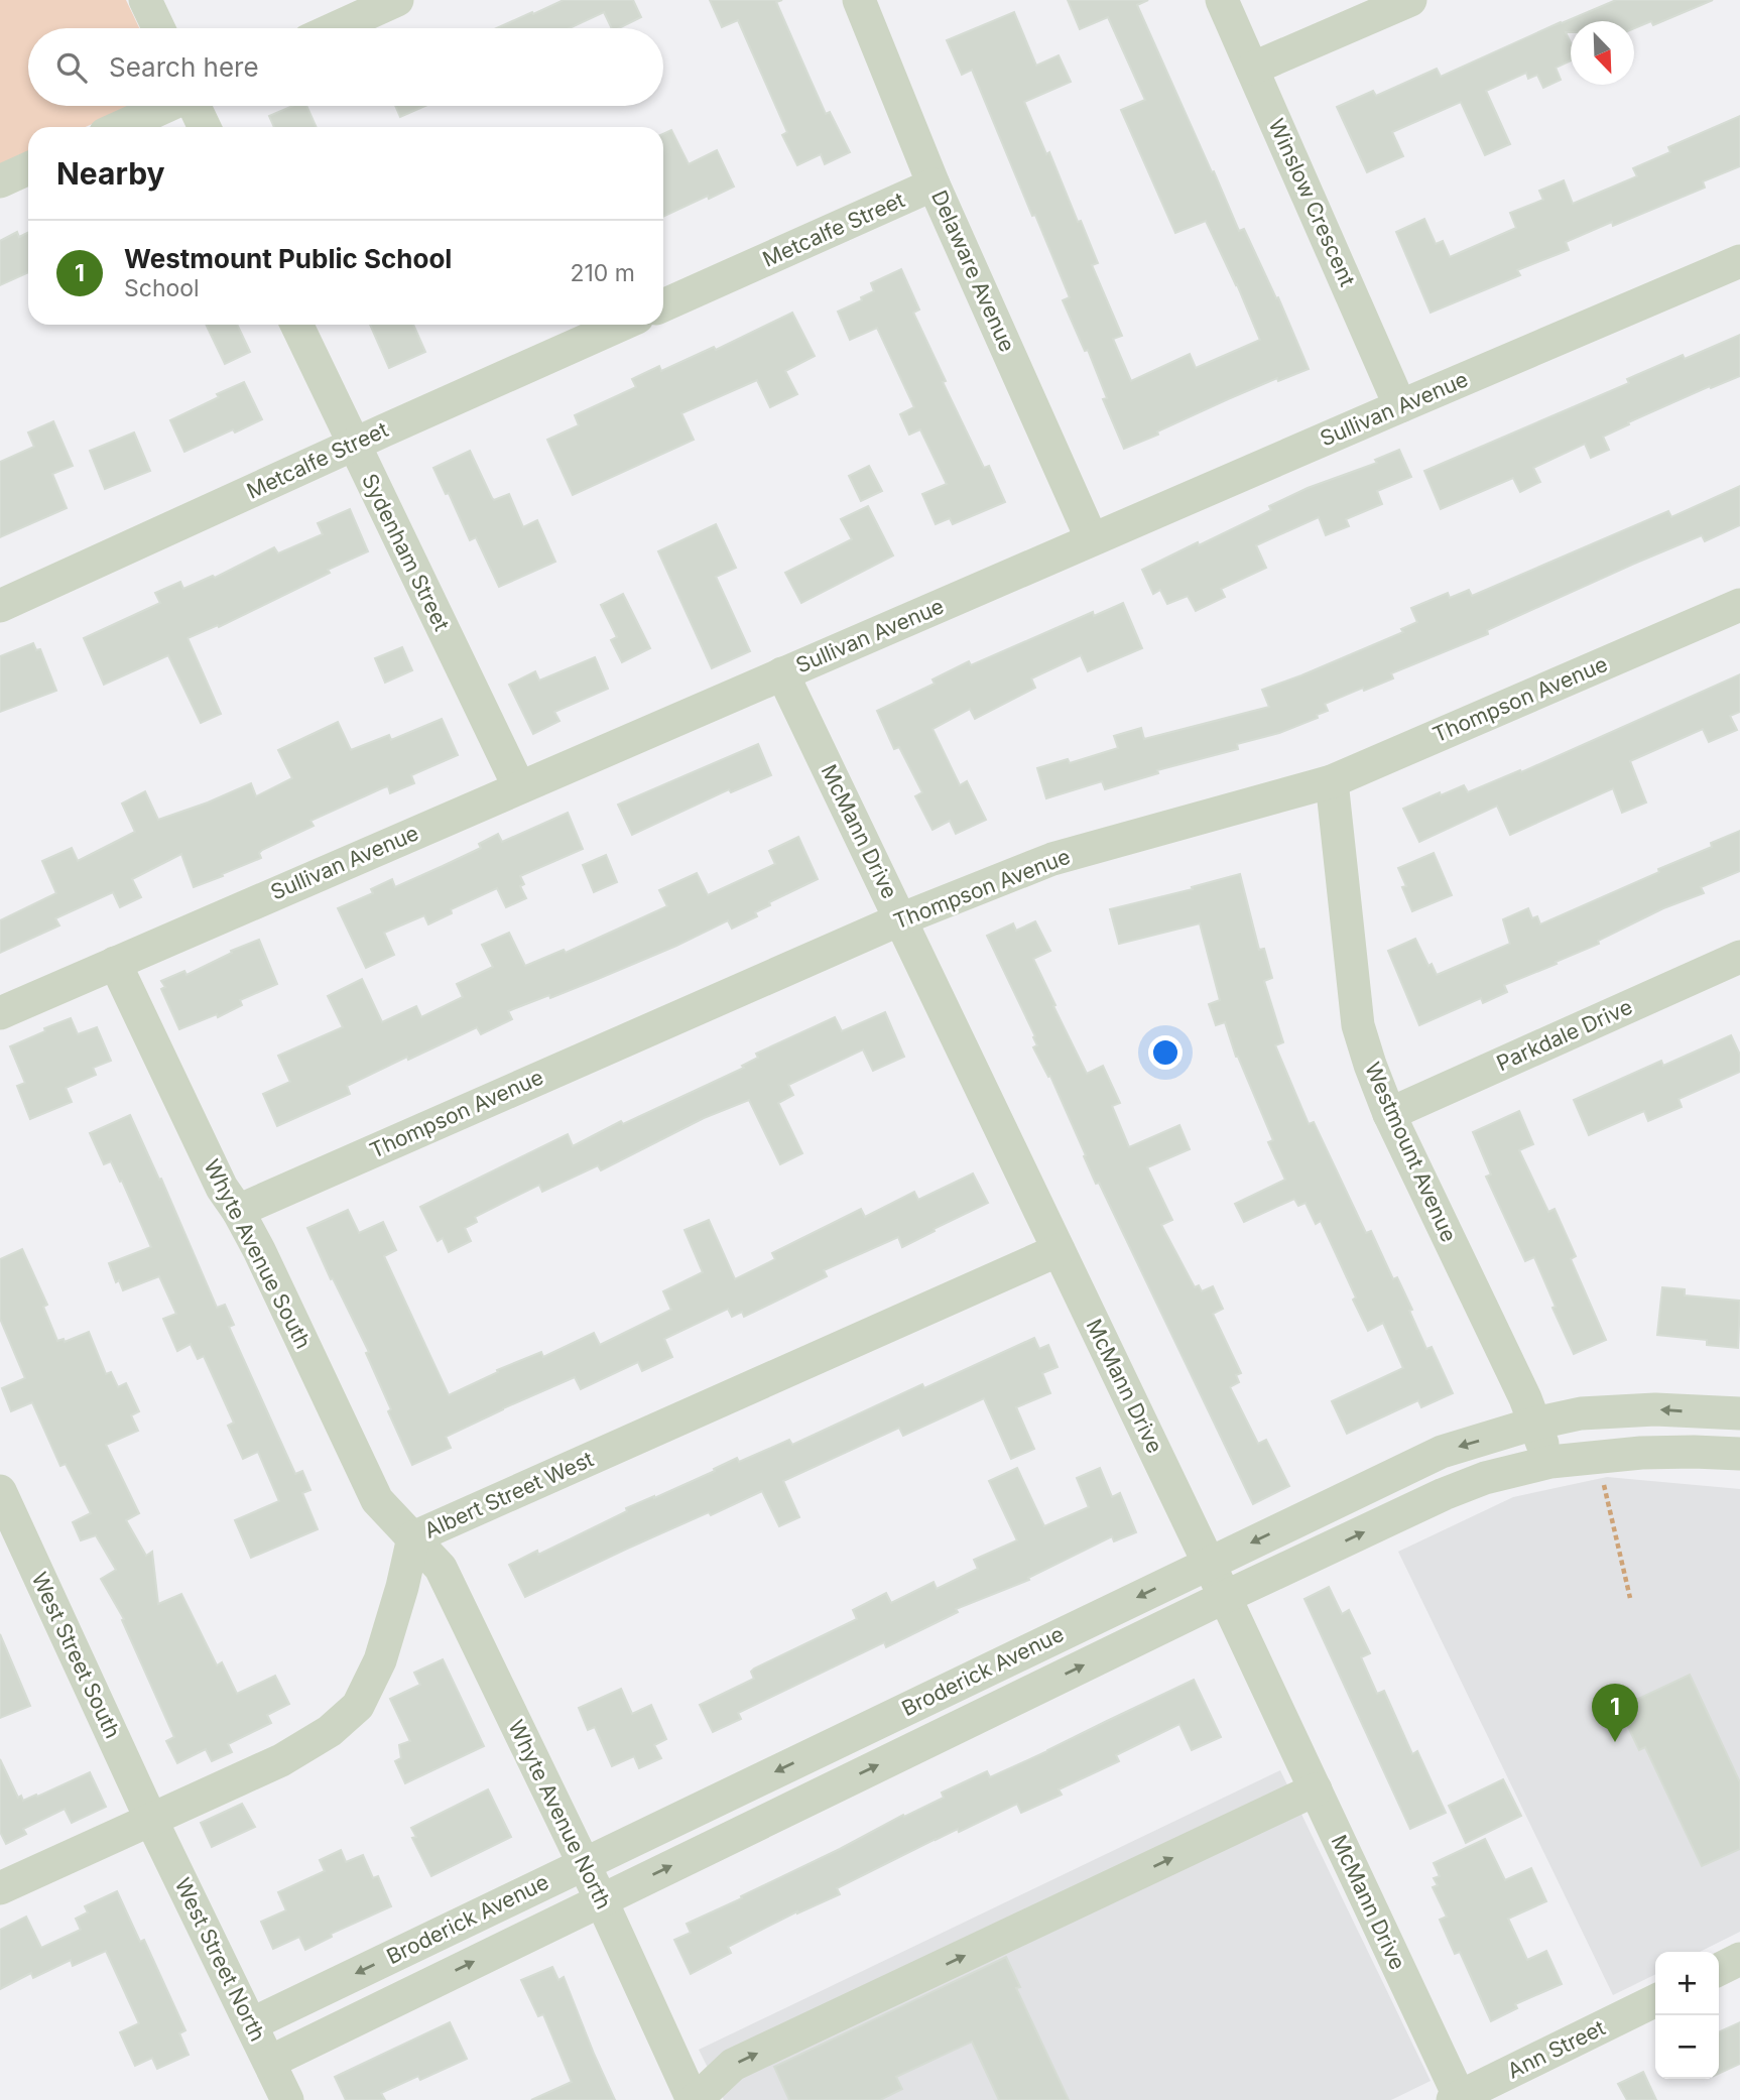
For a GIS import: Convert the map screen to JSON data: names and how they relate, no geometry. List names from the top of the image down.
{
  "streets": {
    "street": [
      "Winslow Crescent",
      "Metcalfe Street",
      "Delaware Avenue",
      "Sullivan Avenue",
      "Sydenham Street",
      "Thompson Avenue",
      "McMann Drive",
      "Parkdale Drive",
      "Westmount Avenue",
      "Whyte Avenue South",
      "Albert Street West",
      "West Street South",
      "Broderick Avenue",
      "Whyte Avenue North",
      "West Street North",
      "Ann Street"
    ]
  },
  "crossings": [
    ["Winslow Crescent", "Sullivan Avenue"],
    ["Metcalfe Street", "Delaware Avenue"],
    ["Metcalfe Street", "Sydenham Street"],
    ["Delaware Avenue", "Sullivan Avenue"],
    ["Sullivan Avenue", "Sydenham Street"],
    ["Sullivan Avenue", "McMann Drive"],
    ["Sullivan Avenue", "Whyte Avenue South"],
    ["Thompson Avenue", "McMann Drive"],
    ["Thompson Avenue", "Westmount Avenue"],
    ["Thompson Avenue", "Whyte Avenue South"],
    ["McMann Drive", "Albert Street West"],
    ["McMann Drive", "Broderick Avenue"],
    ["McMann Drive", "Ann Street"],
    ["Parkdale Drive", "Westmount Avenue"],
    ["Westmount Avenue", "Broderick Avenue"],
    ["Whyte Avenue South", "Albert Street West"],
    ["Whyte Avenue South", "Whyte Avenue North"],
    ["Albert Street West", "West Street South"],
    ["Albert Street West", "Whyte Avenue North"],
    ["Albert Street West", "West Street North"],
    ["West Street South", "West Street North"],
    ["Broderick Avenue", "Whyte Avenue North"],
    ["Broderick Avenue", "West Street North"]
  ],
  "north": "bottom right",
  "page": {
    "search": "Search here",
    "heading": "Nearby",
    "list": [
      {
        "mark": "1",
        "name": "Westmount Public School",
        "note": "School",
        "value": "210 m"
      }
    ],
    "pins": "1",
    "map_buttons": ["+", "−"]
  }
}
